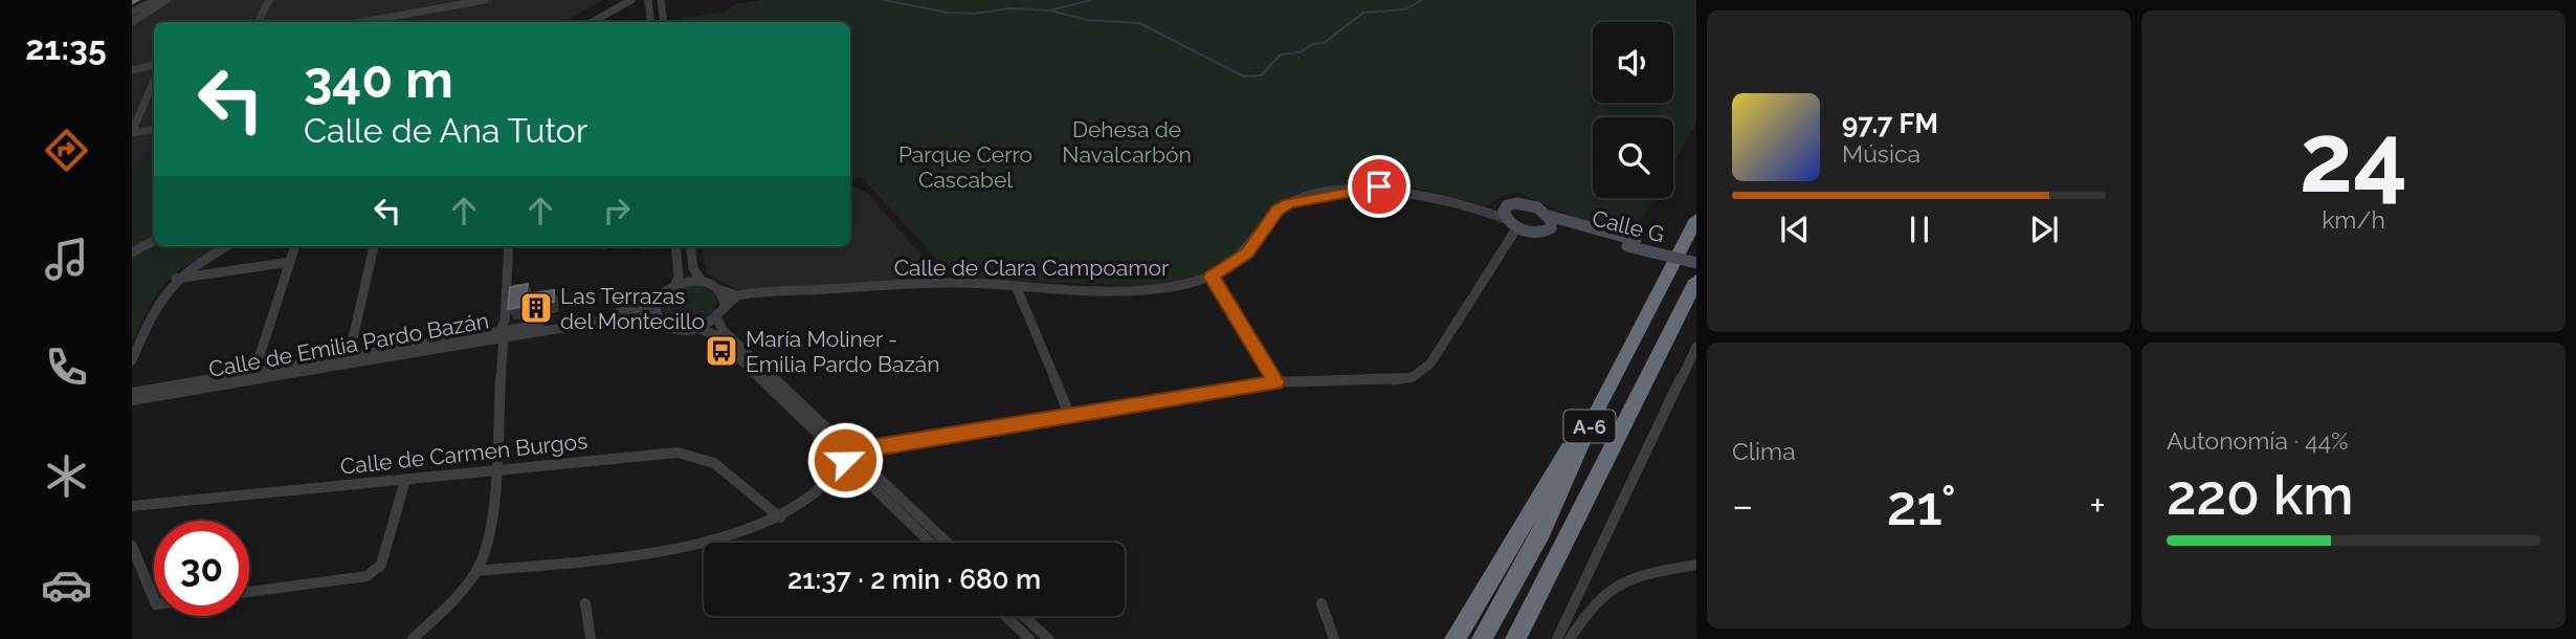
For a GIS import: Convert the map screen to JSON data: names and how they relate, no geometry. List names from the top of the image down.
{
  "streets": {
    "highway": ["A-6"],
    "street": [
      "Calle G",
      "Calle de Clara Campoamor",
      "Calle de Emilia Pardo Bazán",
      "Calle de Carmen Burgos"
    ]
  },
  "crossings": [
    ["Calle de Clara Campoamor", "Calle de Emilia Pardo Bazán"]
  ],
  "parks": ["Dehesa de Navalcarbón", "Parque Cerro Cascabel"],
  "places": {
    "building": ["Las Terrazas del Montecillo"],
    "bus stop": ["María Moliner - Emilia Pardo Bazán"]
  },
  "page": {
    "tabs": "21:35",
    "tile": [
      ["24", "km/h"],
      "Clima",
      ["Autonomía · 44%", "220 km"]
    ],
    "turn": ["340 m", "Calle de Ana Tutor"],
    "song": ["97.7 FM", "Música"],
    "heat": ["−", "21°", "+"],
    "limit": "30",
    "trip": "21:37 · 2 min · 680 m"
  }
}
